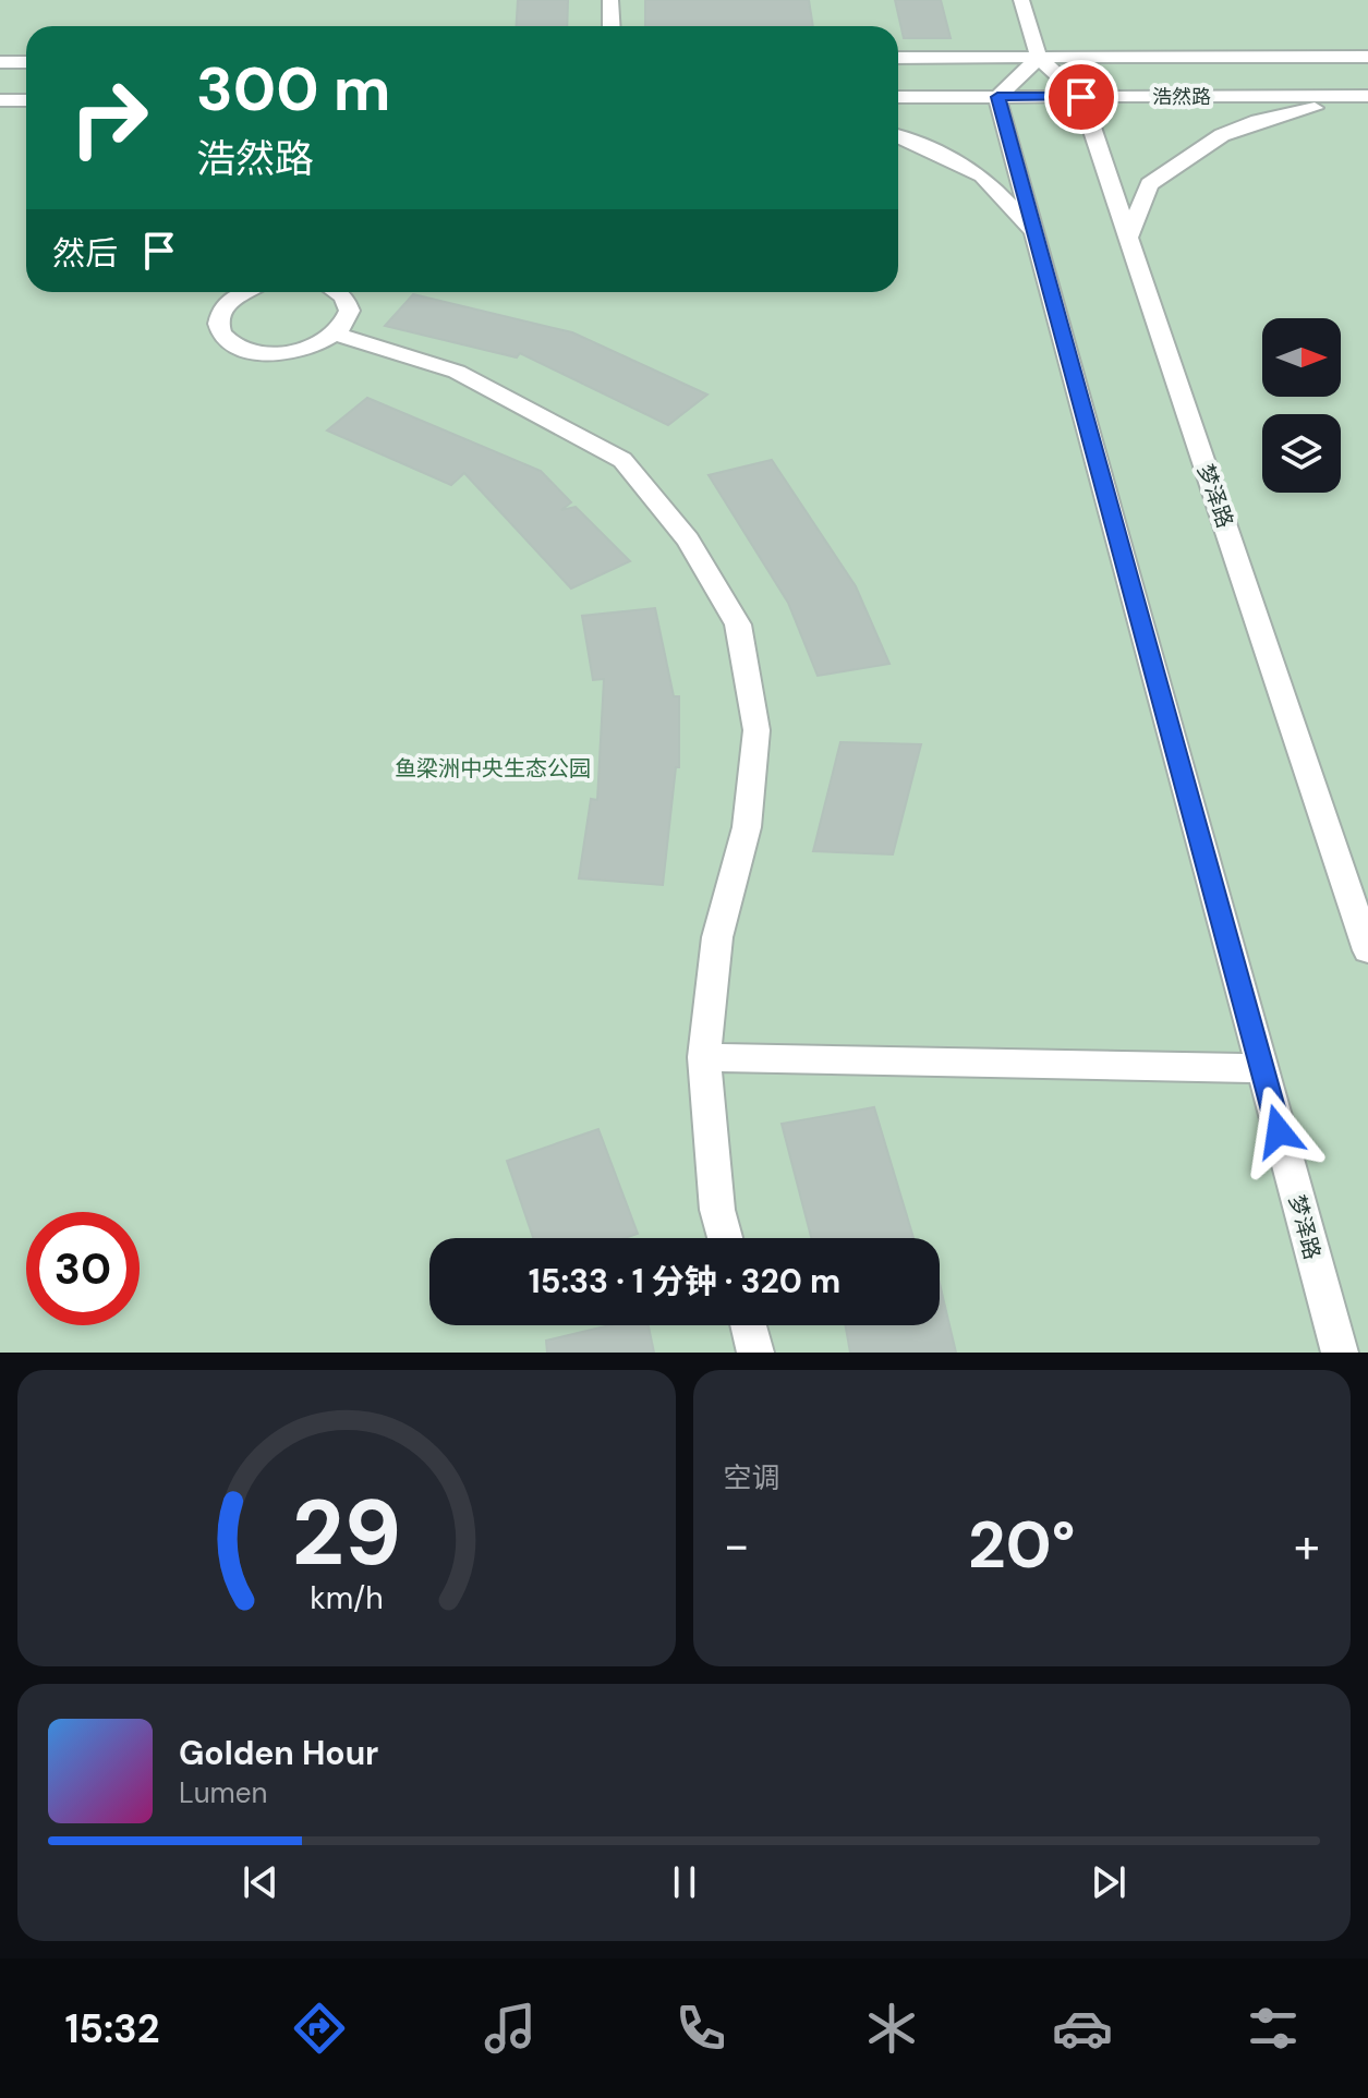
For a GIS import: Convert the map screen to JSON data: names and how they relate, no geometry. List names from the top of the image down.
{
  "streets": {
    "street": ["浩然路", "梦泽路"]
  },
  "crossings": [
    ["浩然路", "梦泽路"]
  ],
  "parks": ["鱼梁洲中央生态公园"],
  "north": "right",
  "page": {
    "turn": ["300 m", "浩然路"],
    "then": "然后",
    "limit": "30",
    "trip": "15:33 · 1 分钟 · 320 m",
    "tile": "空调",
    "heat": ["−", "20°", "+"],
    "song": ["Golden Hour", "Lumen"],
    "tabs": "15:32",
    "gauge": ["29", "km/h"]
  }
}
